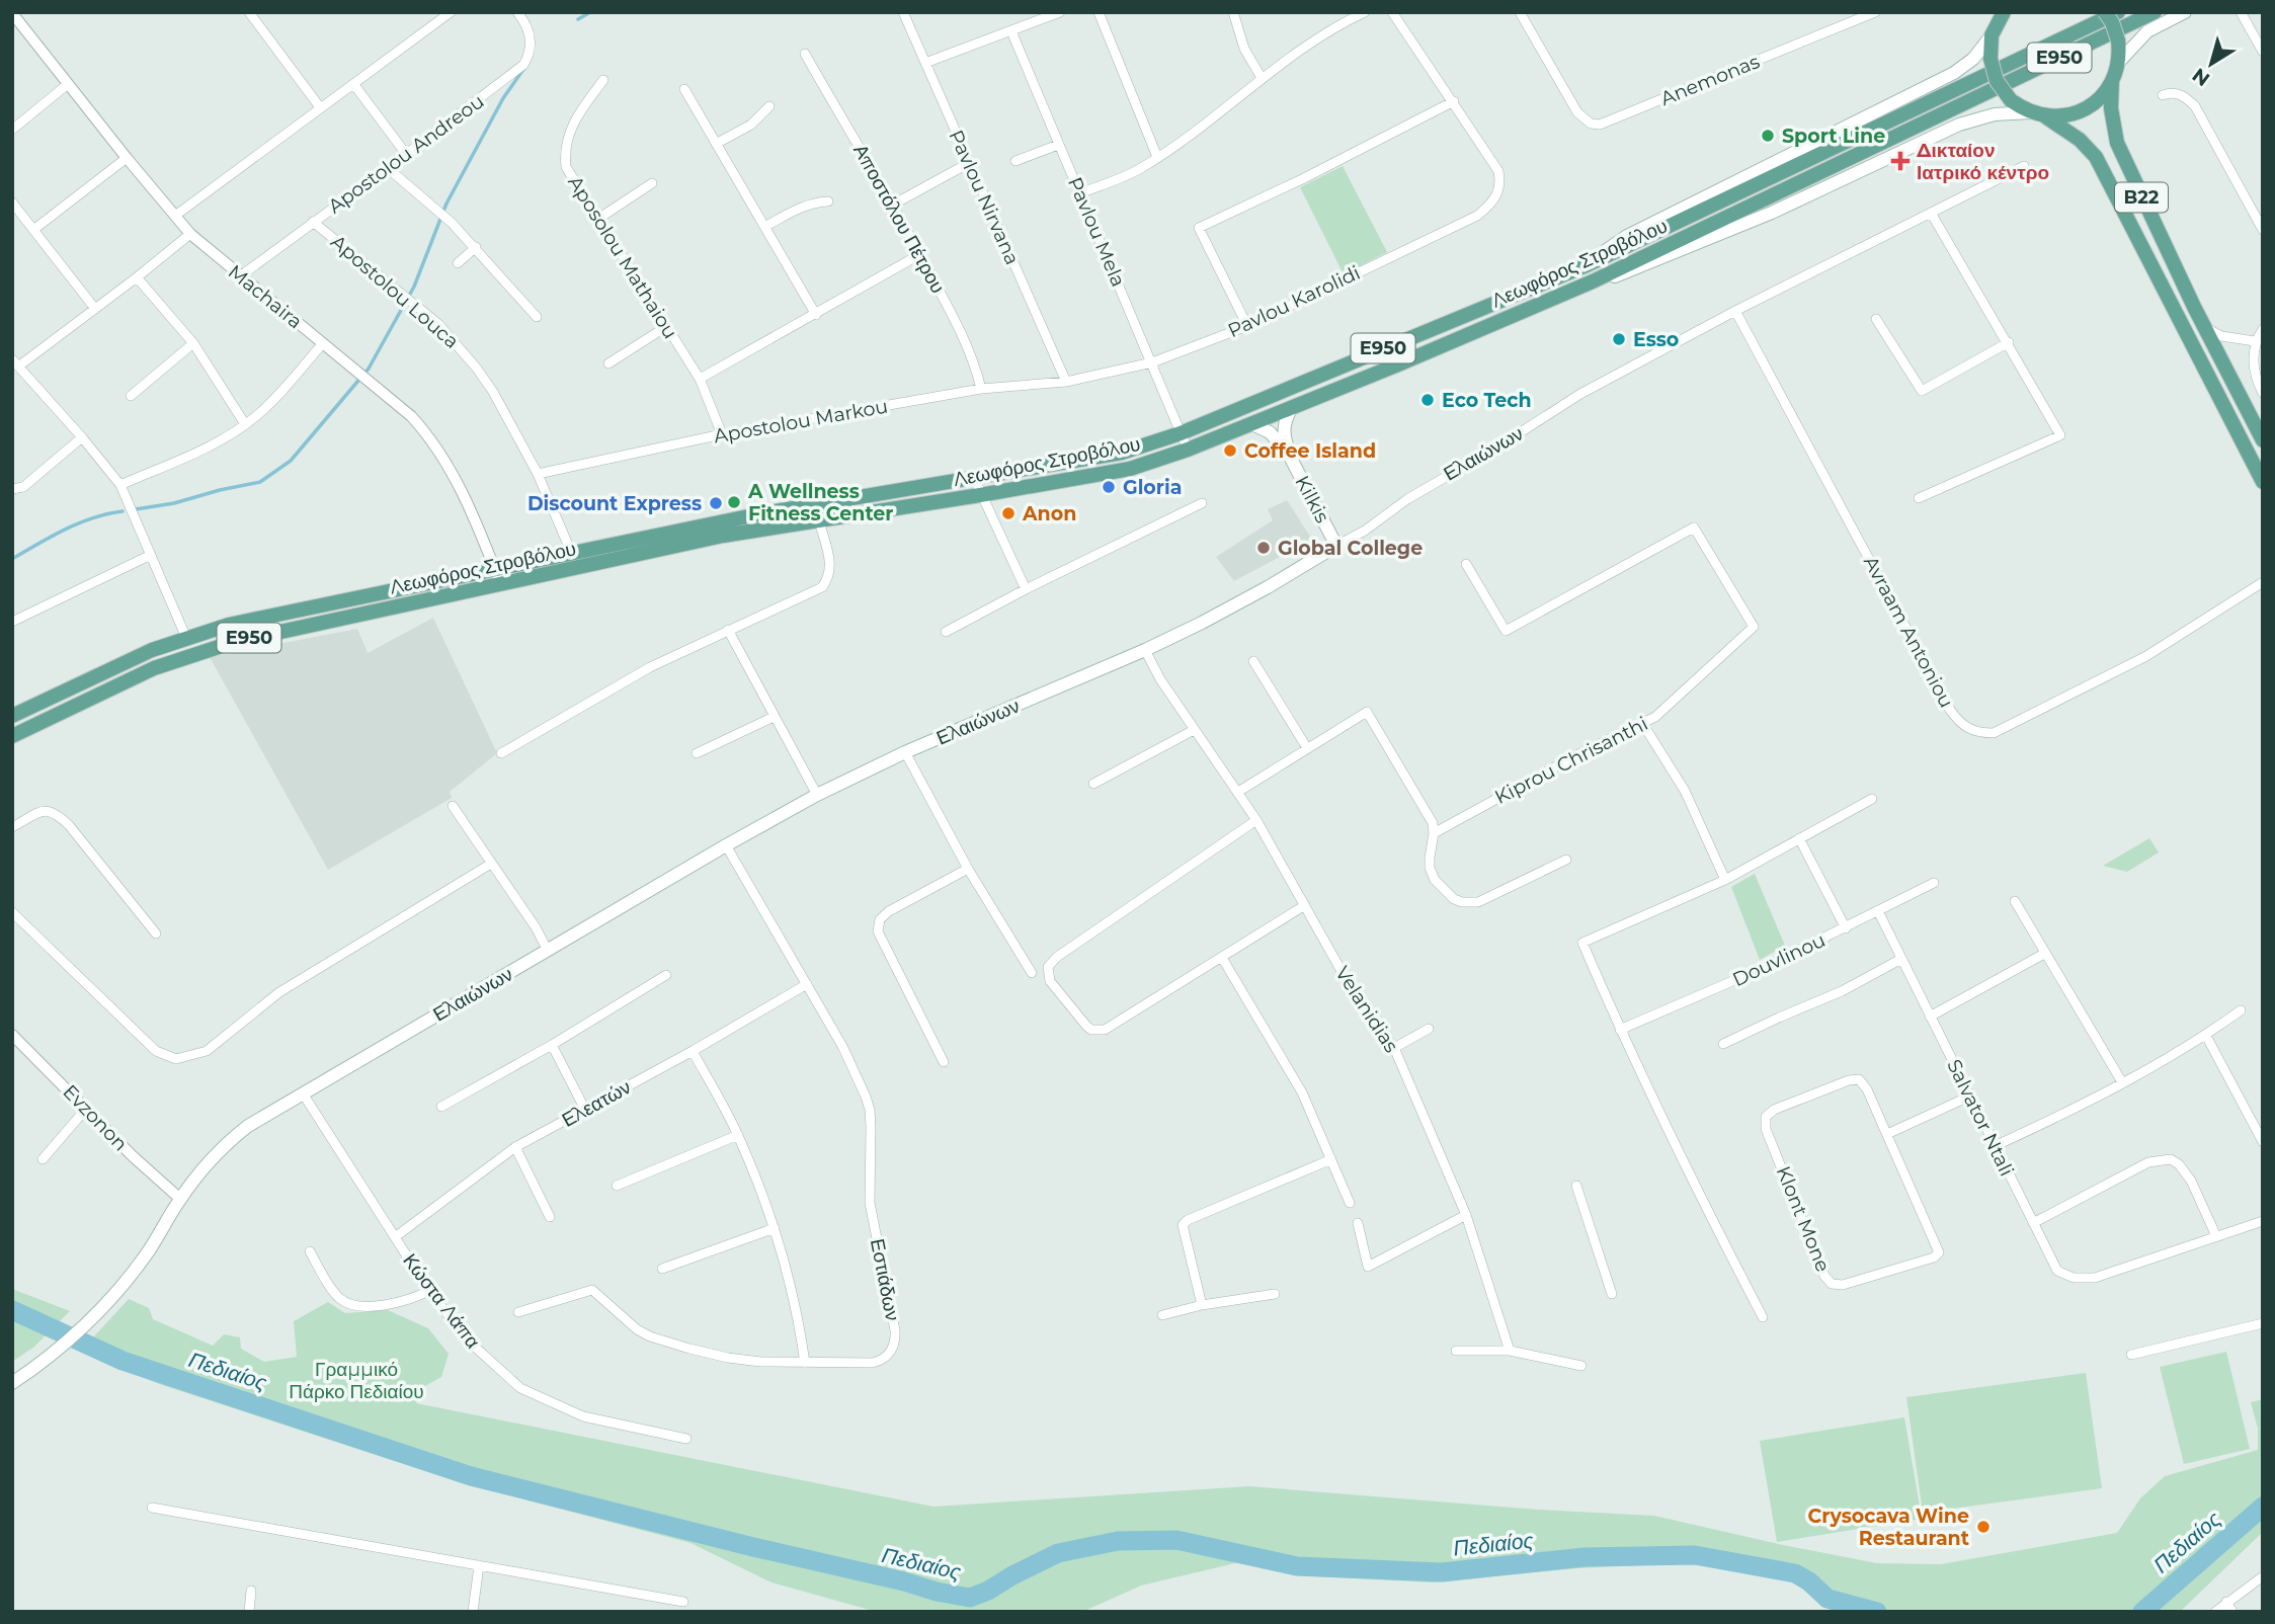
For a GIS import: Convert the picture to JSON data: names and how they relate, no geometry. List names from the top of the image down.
{
  "streets": {
    "main road": [
      "E950",
      "B22",
      "Λεωφόρος Στροβόλου",
      "Ελαιώνων",
      "Kilkis"
    ],
    "street": [
      "Anemonas",
      "Apostolou Andreou",
      "Pavlou Nirvana",
      "Αποστόλου Πέτρου",
      "Pavlou Mela",
      "Aposolou Mathaiou",
      "Apostolou Louca",
      "Machaira",
      "Pavlou Karolidi",
      "Apostolou Markou",
      "Avraam Antoniou",
      "Kiprou Chrisanthi",
      "Douvlinou",
      "Velanidias",
      "Ελεατών",
      "Evzonon",
      "Salvator Ntali",
      "Klont Mone",
      "Εστιάδων",
      "Κώστα Λάπα"
    ]
  },
  "crossings": [
    ["E950", "B22"],
    ["E950", "Λεωφόρος Στροβόλου"],
    ["Apostolou Andreou", "Apostolou Louca"],
    ["Apostolou Andreou", "Machaira"],
    ["Pavlou Nirvana", "Pavlou Karolidi"],
    ["Pavlou Nirvana", "Apostolou Markou"],
    ["Αποστόλου Πέτρου", "Apostolou Markou"],
    ["Pavlou Mela", "Λεωφόρος Στροβόλου"],
    ["Pavlou Mela", "Pavlou Karolidi"],
    ["Aposolou Mathaiou", "Apostolou Markou"],
    ["Λεωφόρος Στροβόλου", "Apostolou Louca"],
    ["Λεωφόρος Στροβόλου", "Machaira"],
    ["Λεωφόρος Στροβόλου", "Kilkis"],
    ["Apostolou Louca", "Apostolou Markou"],
    ["Pavlou Karolidi", "Apostolou Markou"],
    ["Ελαιώνων", "Kilkis"],
    ["Ελαιώνων", "Avraam Antoniou"],
    ["Ελαιώνων", "Velanidias"],
    ["Ελαιώνων", "Evzonon"],
    ["Ελαιώνων", "Εστιάδων"],
    ["Ελαιώνων", "Κώστα Λάπα"],
    ["Douvlinou", "Salvator Ntali"],
    ["Ελεατών", "Εστιάδων"],
    ["Ελεατών", "Κώστα Λάπα"]
  ],
  "water": ["Πεδιαίος"],
  "parks": ["Γραμμικό Πάρκο Πεδιαίου"],
  "places": {
    "other": [
      "Sport Line",
      "Esso",
      "Eco Tech",
      "Coffee Island",
      "Gloria",
      "A Wellness Fitness Center",
      "Discount Express",
      "Anon",
      "Global College",
      "Crysocava Wine Restaurant"
    ],
    "health": ["Δικταίον Ιατρικό κέντρο"]
  },
  "north": "bottom left"
}
